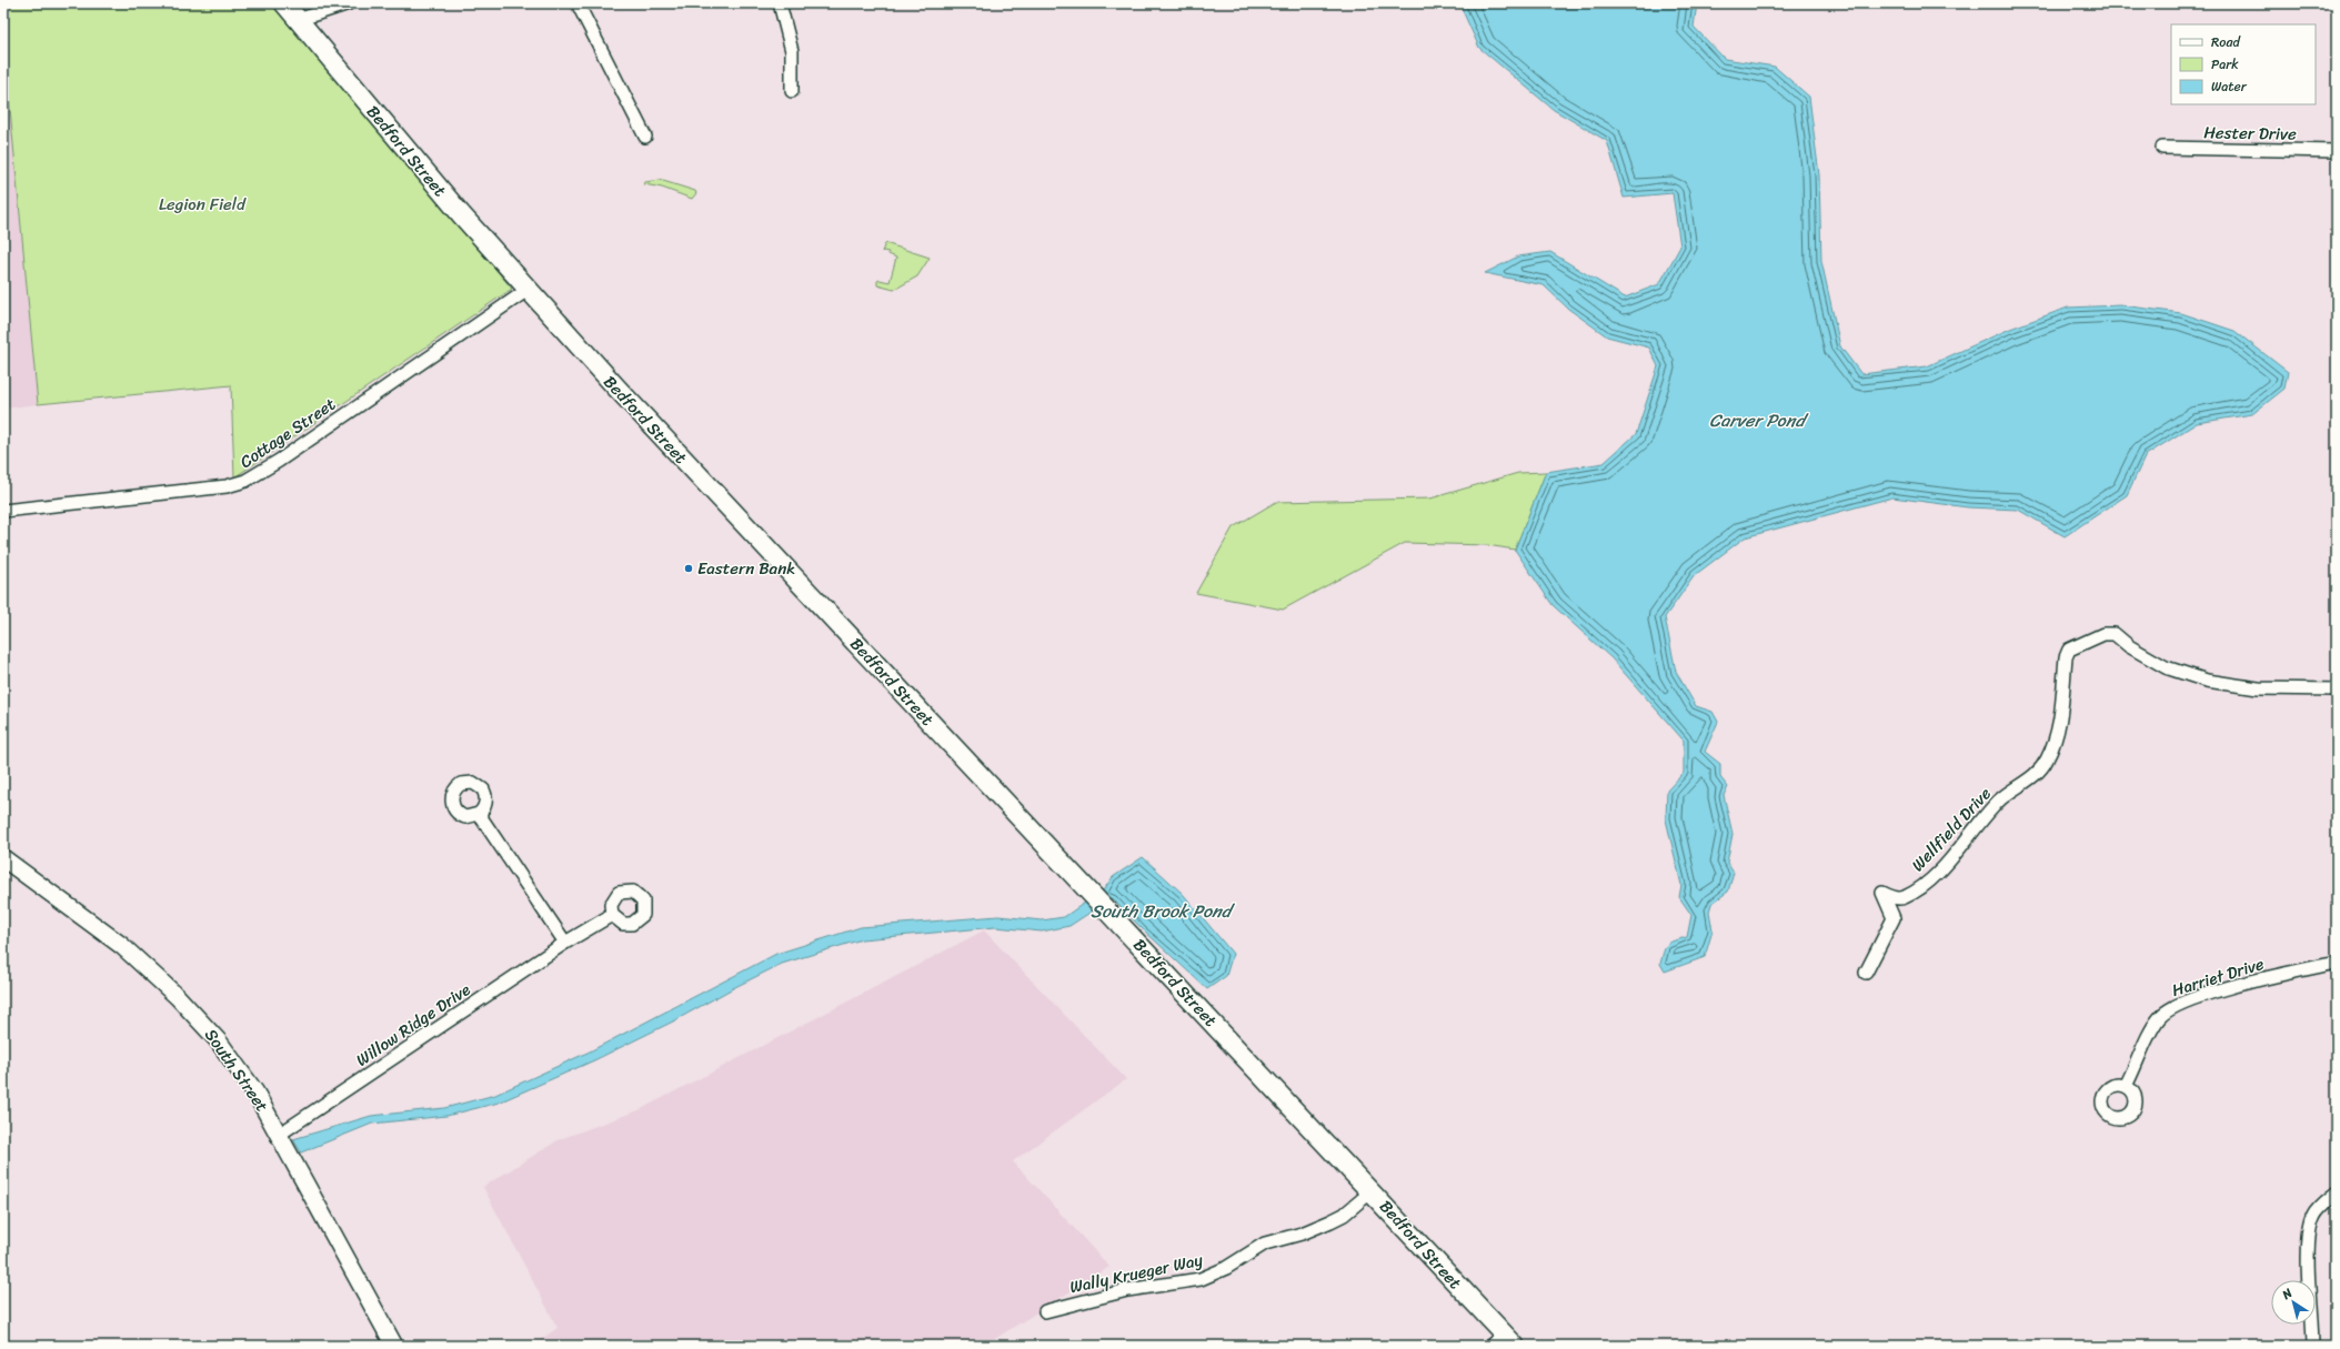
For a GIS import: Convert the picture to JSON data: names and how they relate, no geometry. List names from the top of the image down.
{
  "streets": {
    "main road": ["Bedford Street"],
    "street": [
      "Hester Drive",
      "Cottage Street",
      "Wellfield Drive",
      "Harriet Drive",
      "Willow Ridge Drive",
      "South Street",
      "Wally Krueger Way"
    ]
  },
  "crossings": [
    ["Bedford Street", "Cottage Street"],
    ["Bedford Street", "Wally Krueger Way"],
    ["Willow Ridge Drive", "South Street"]
  ],
  "water": ["Carver Pond", "South Brook Pond"],
  "parks": ["Legion Field"],
  "places": ["Eastern Bank"],
  "legend": ["Road", "Park", "Water"],
  "north": "top left"
}
